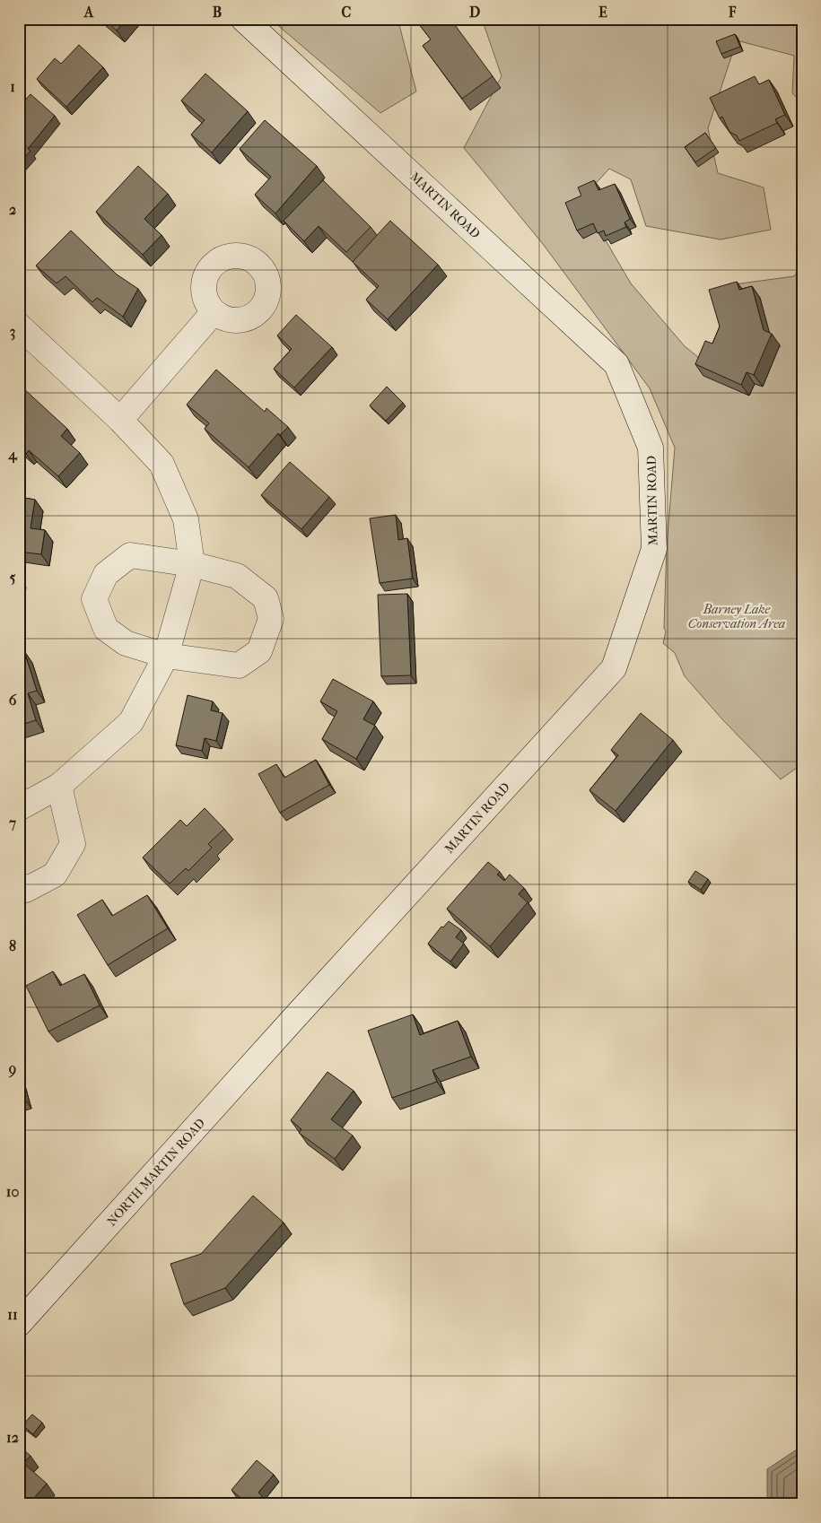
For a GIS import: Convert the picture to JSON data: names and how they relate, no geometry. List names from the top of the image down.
{
  "streets": {
    "street": ["MARTIN ROAD", "NORTH MARTIN ROAD"]
  },
  "crossings": [
    ["MARTIN ROAD", "NORTH MARTIN ROAD"]
  ],
  "parks": ["Barney Lake Conservation Area"],
  "grid": {
    "columns": [
      "A",
      "B",
      "C",
      "D",
      "E",
      "F"
    ],
    "rows": [
      "1",
      "2",
      "3",
      "4",
      "5",
      "6",
      "7",
      "8",
      "9",
      "10",
      "11",
      "12"
    ]
  }
}
